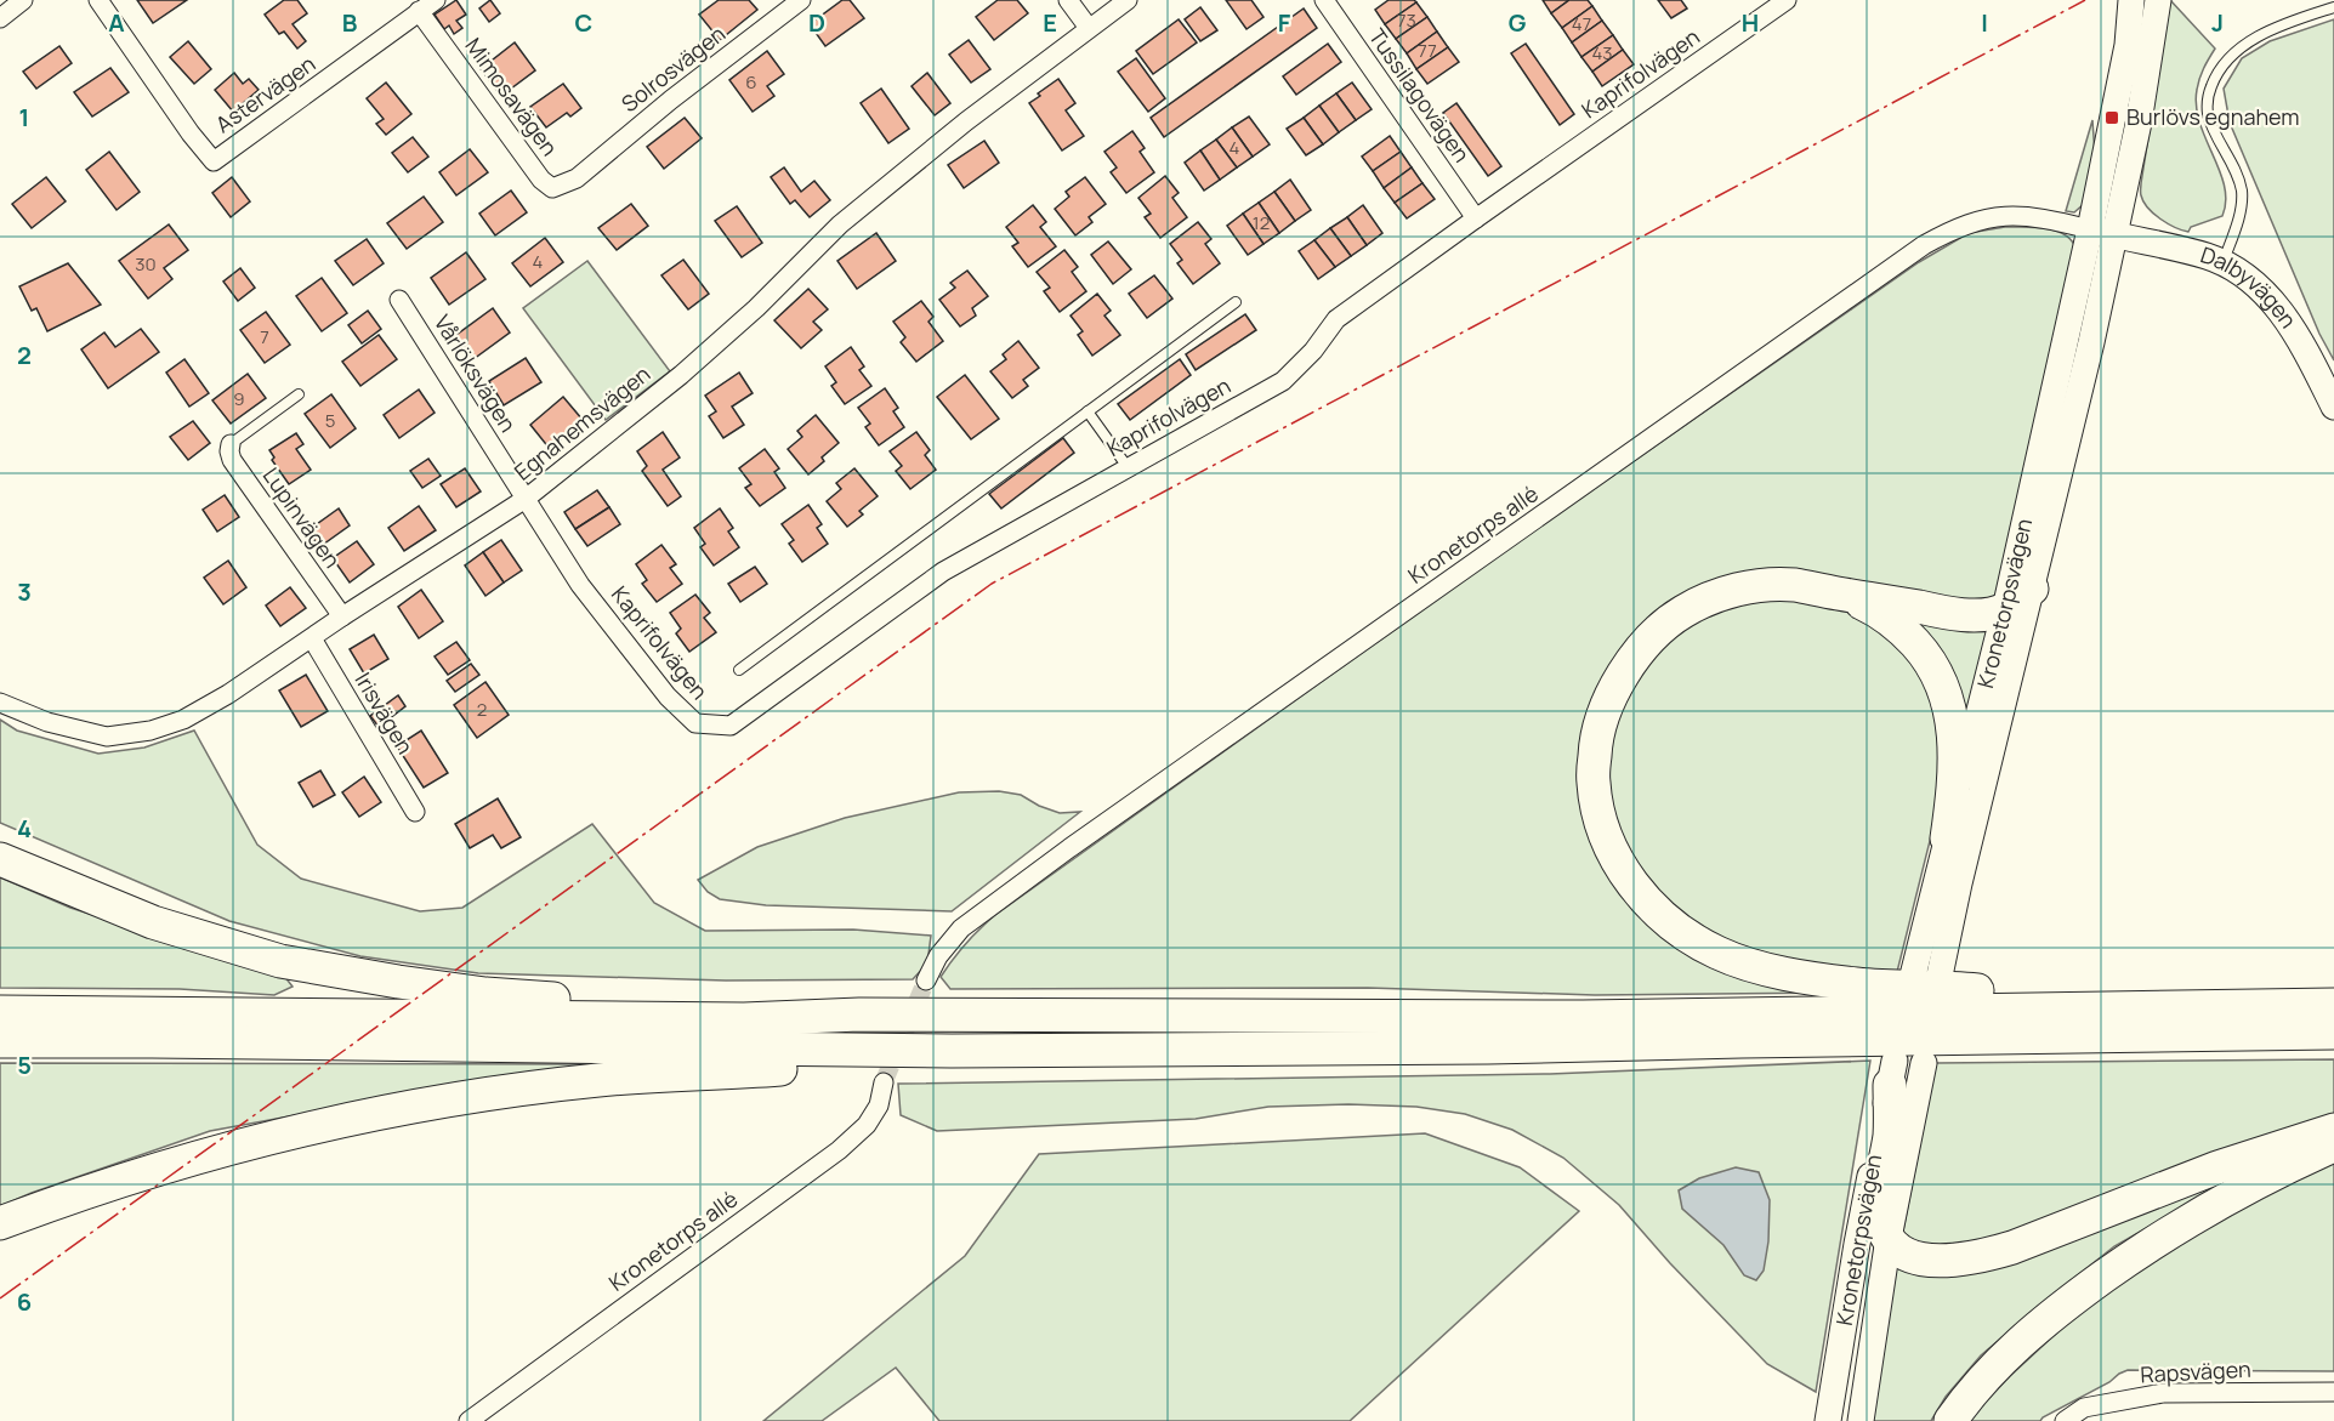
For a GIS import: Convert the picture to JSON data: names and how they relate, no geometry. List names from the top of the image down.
{
  "streets": {
    "main road": ["Dalbyvägen", "Kronetorpsvägen"],
    "street": [
      "Solrosvägen",
      "Kaprifolvägen",
      "Astervägen",
      "Tussilagovägen",
      "Mimosavägen",
      "Vårlöksvägen",
      "Egnahemsvägen",
      "Lupinvägen",
      "Kronetorps allé",
      "Irisvägen",
      "Rapsvägen"
    ]
  },
  "crossings": [
    ["Solrosvägen", "Mimosavägen"],
    ["Kaprifolvägen", "Tussilagovägen"],
    ["Kaprifolvägen", "Vårlöksvägen"],
    ["Astervägen", "Mimosavägen"],
    ["Dalbyvägen", "Kronetorps allé"],
    ["Dalbyvägen", "Kronetorpsvägen"],
    ["Vårlöksvägen", "Egnahemsvägen"],
    ["Egnahemsvägen", "Lupinvägen"],
    ["Egnahemsvägen", "Irisvägen"],
    ["Kronetorps allé", "Kronetorpsvägen"]
  ],
  "places": {
    "transit": ["Burlövs egnahem"]
  },
  "house_numbers": [
    "73",
    "47",
    "77",
    "43",
    "6",
    "4",
    "12",
    "4",
    "30",
    "7",
    "9",
    "5",
    "2"
  ],
  "grid": {
    "columns": [
      "A",
      "B",
      "C",
      "D",
      "E",
      "F",
      "G",
      "H",
      "I",
      "J"
    ],
    "rows": [
      "1",
      "2",
      "3",
      "4",
      "5",
      "6"
    ]
  }
}
